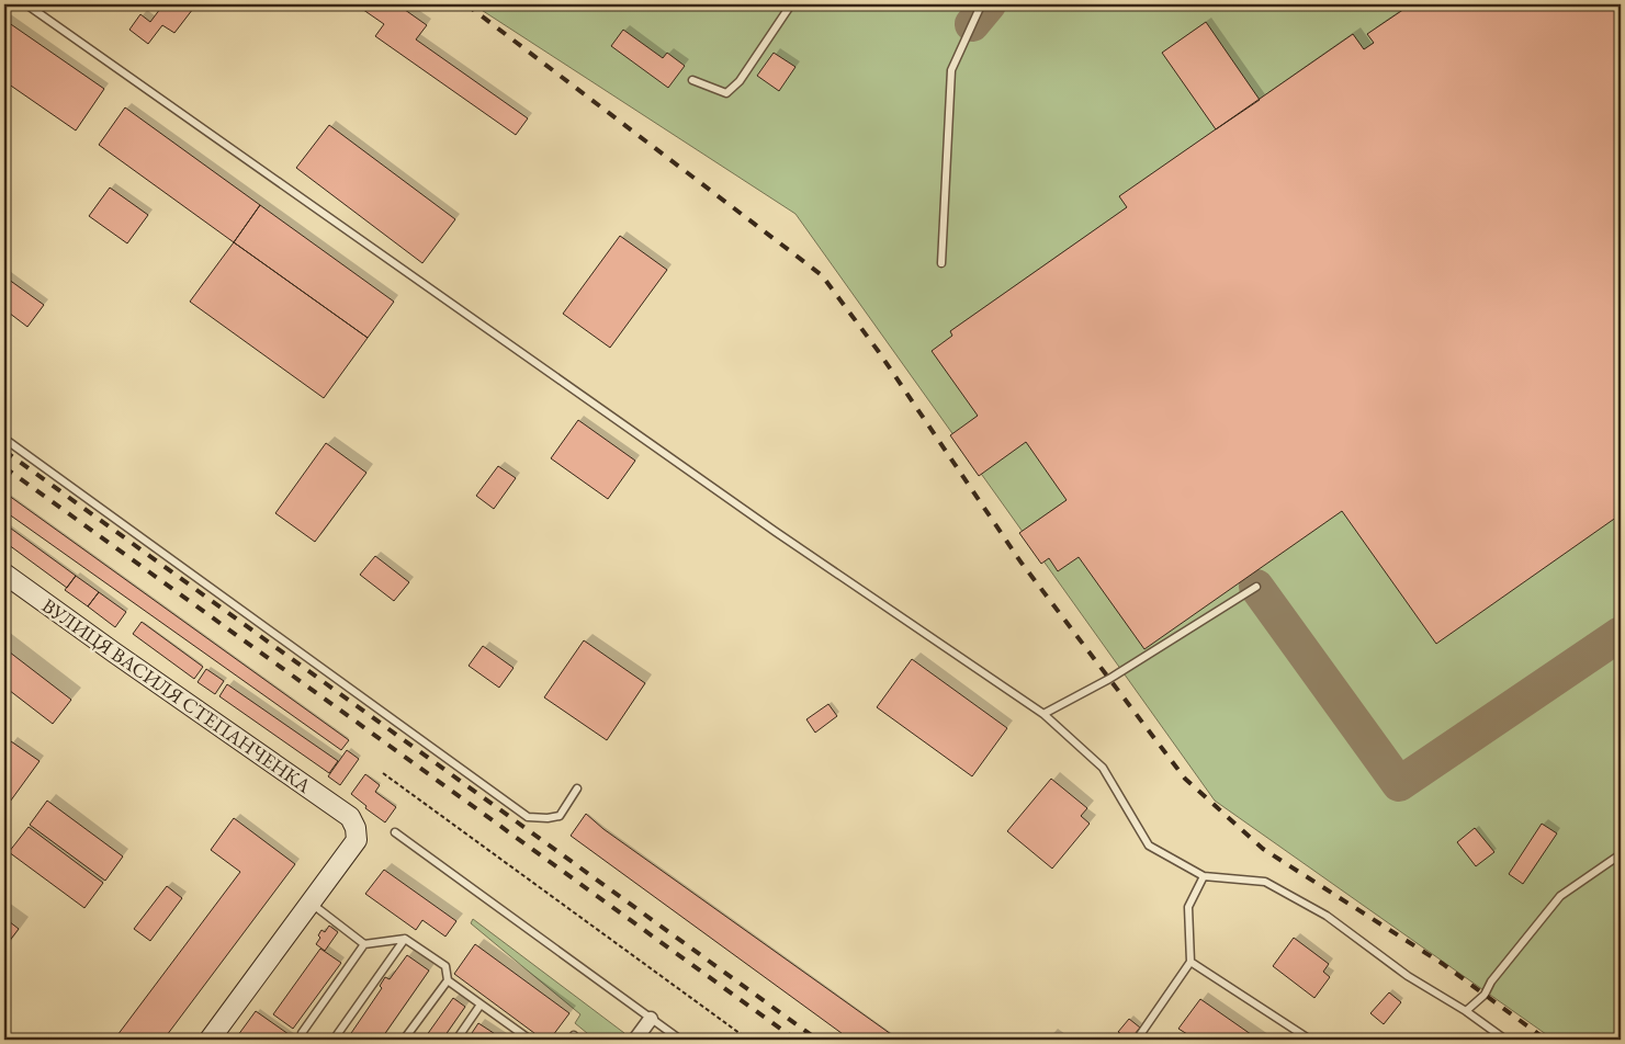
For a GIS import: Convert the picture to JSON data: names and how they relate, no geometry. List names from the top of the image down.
{
  "streets": {
    "street": ["ВУЛИЦЯ ВАСИЛЯ СТЕПАНЧЕНКА"]
  }
}
